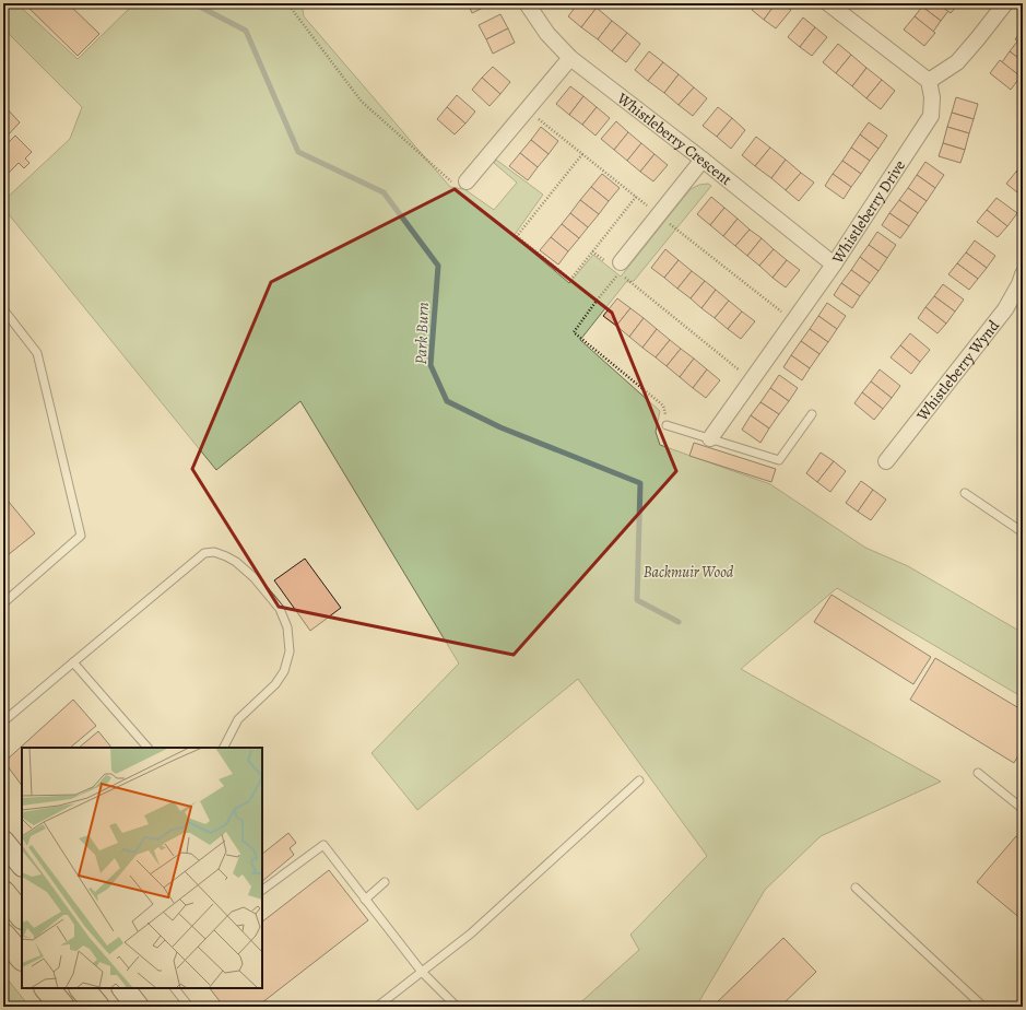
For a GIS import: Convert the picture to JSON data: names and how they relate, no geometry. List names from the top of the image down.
{
  "streets": {
    "street": ["Whistleberry Crescent", "Whistleberry Drive", "Whistleberry Wynd"]
  },
  "crossings": [
    ["Whistleberry Crescent", "Whistleberry Drive"]
  ],
  "water": ["Park Burn"],
  "parks": ["Backmuir Wood"]
}
